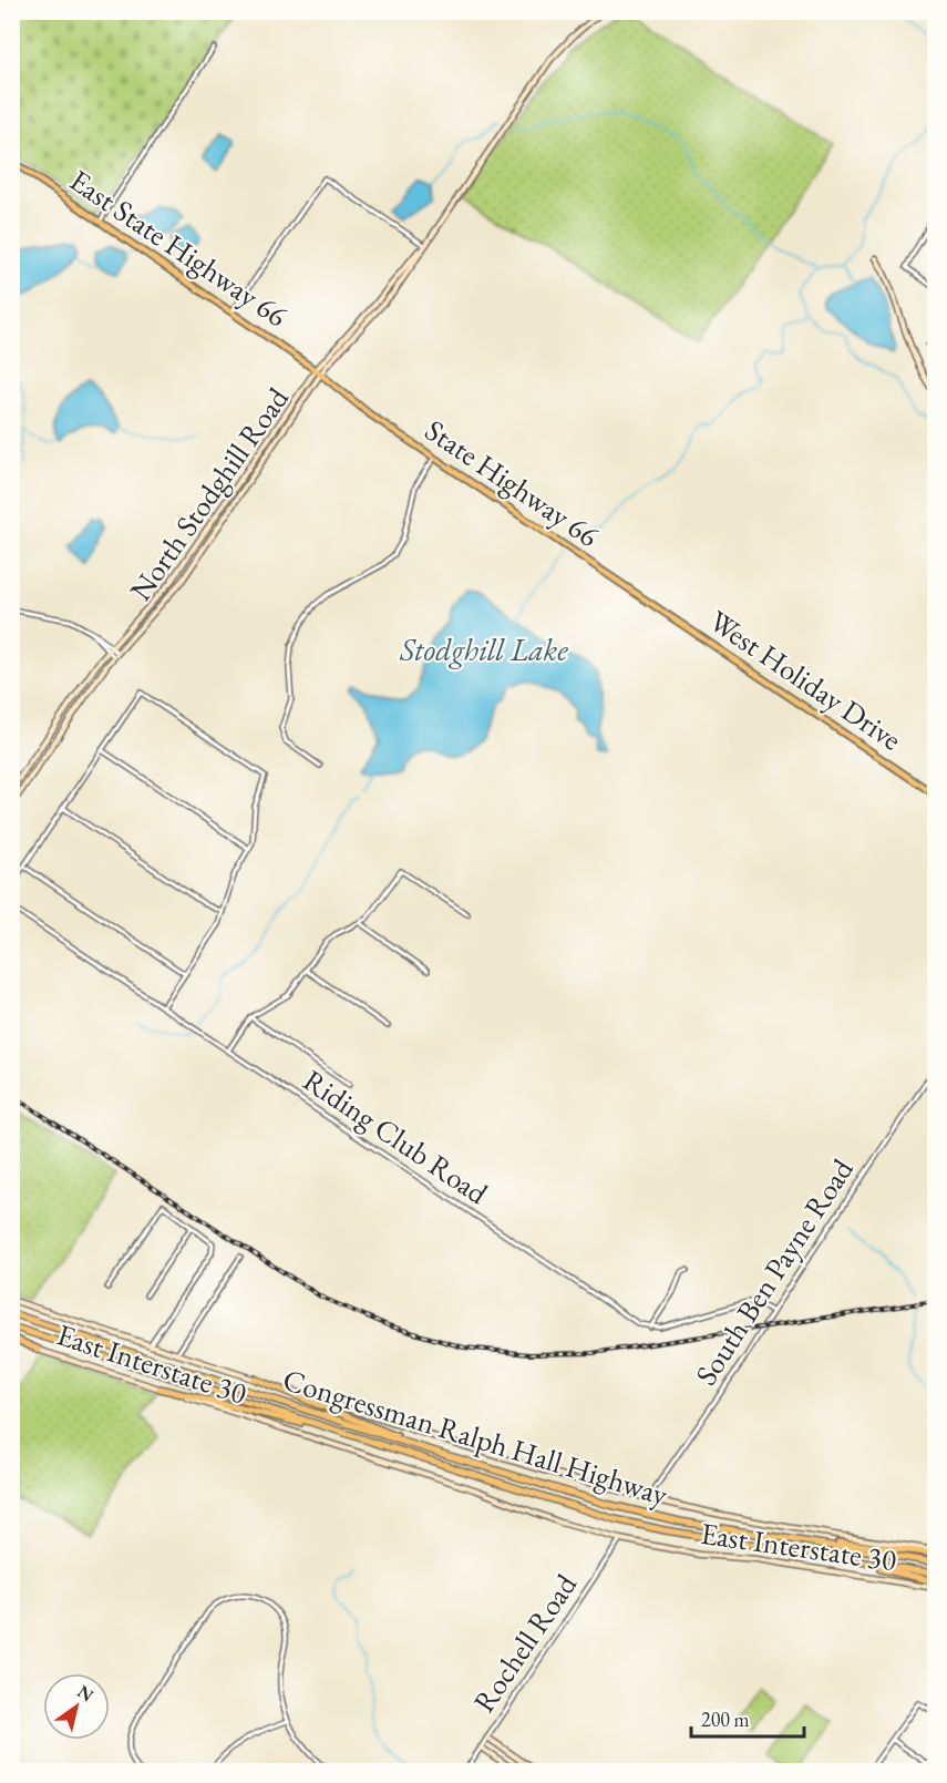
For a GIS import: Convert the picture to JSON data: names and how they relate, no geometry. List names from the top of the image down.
{
  "streets": {
    "highway": ["Congressman Ralph Hall Highway"],
    "main road": [
      "East State Highway 66",
      "State Highway 66",
      "North Stodghill Road",
      "West Holiday Drive",
      "East Interstate 30"
    ],
    "street": ["Riding Club Road", "South Ben Payne Road", "Rochell Road"]
  },
  "crossings": [
    ["East State Highway 66", "State Highway 66"],
    ["East State Highway 66", "North Stodghill Road"],
    ["State Highway 66", "North Stodghill Road"],
    ["State Highway 66", "West Holiday Drive"],
    ["South Ben Payne Road", "East Interstate 30"],
    ["East Interstate 30", "Rochell Road"]
  ],
  "water": ["Stodghill Lake"],
  "scale_bar": "200 m",
  "north": "top right"
}
